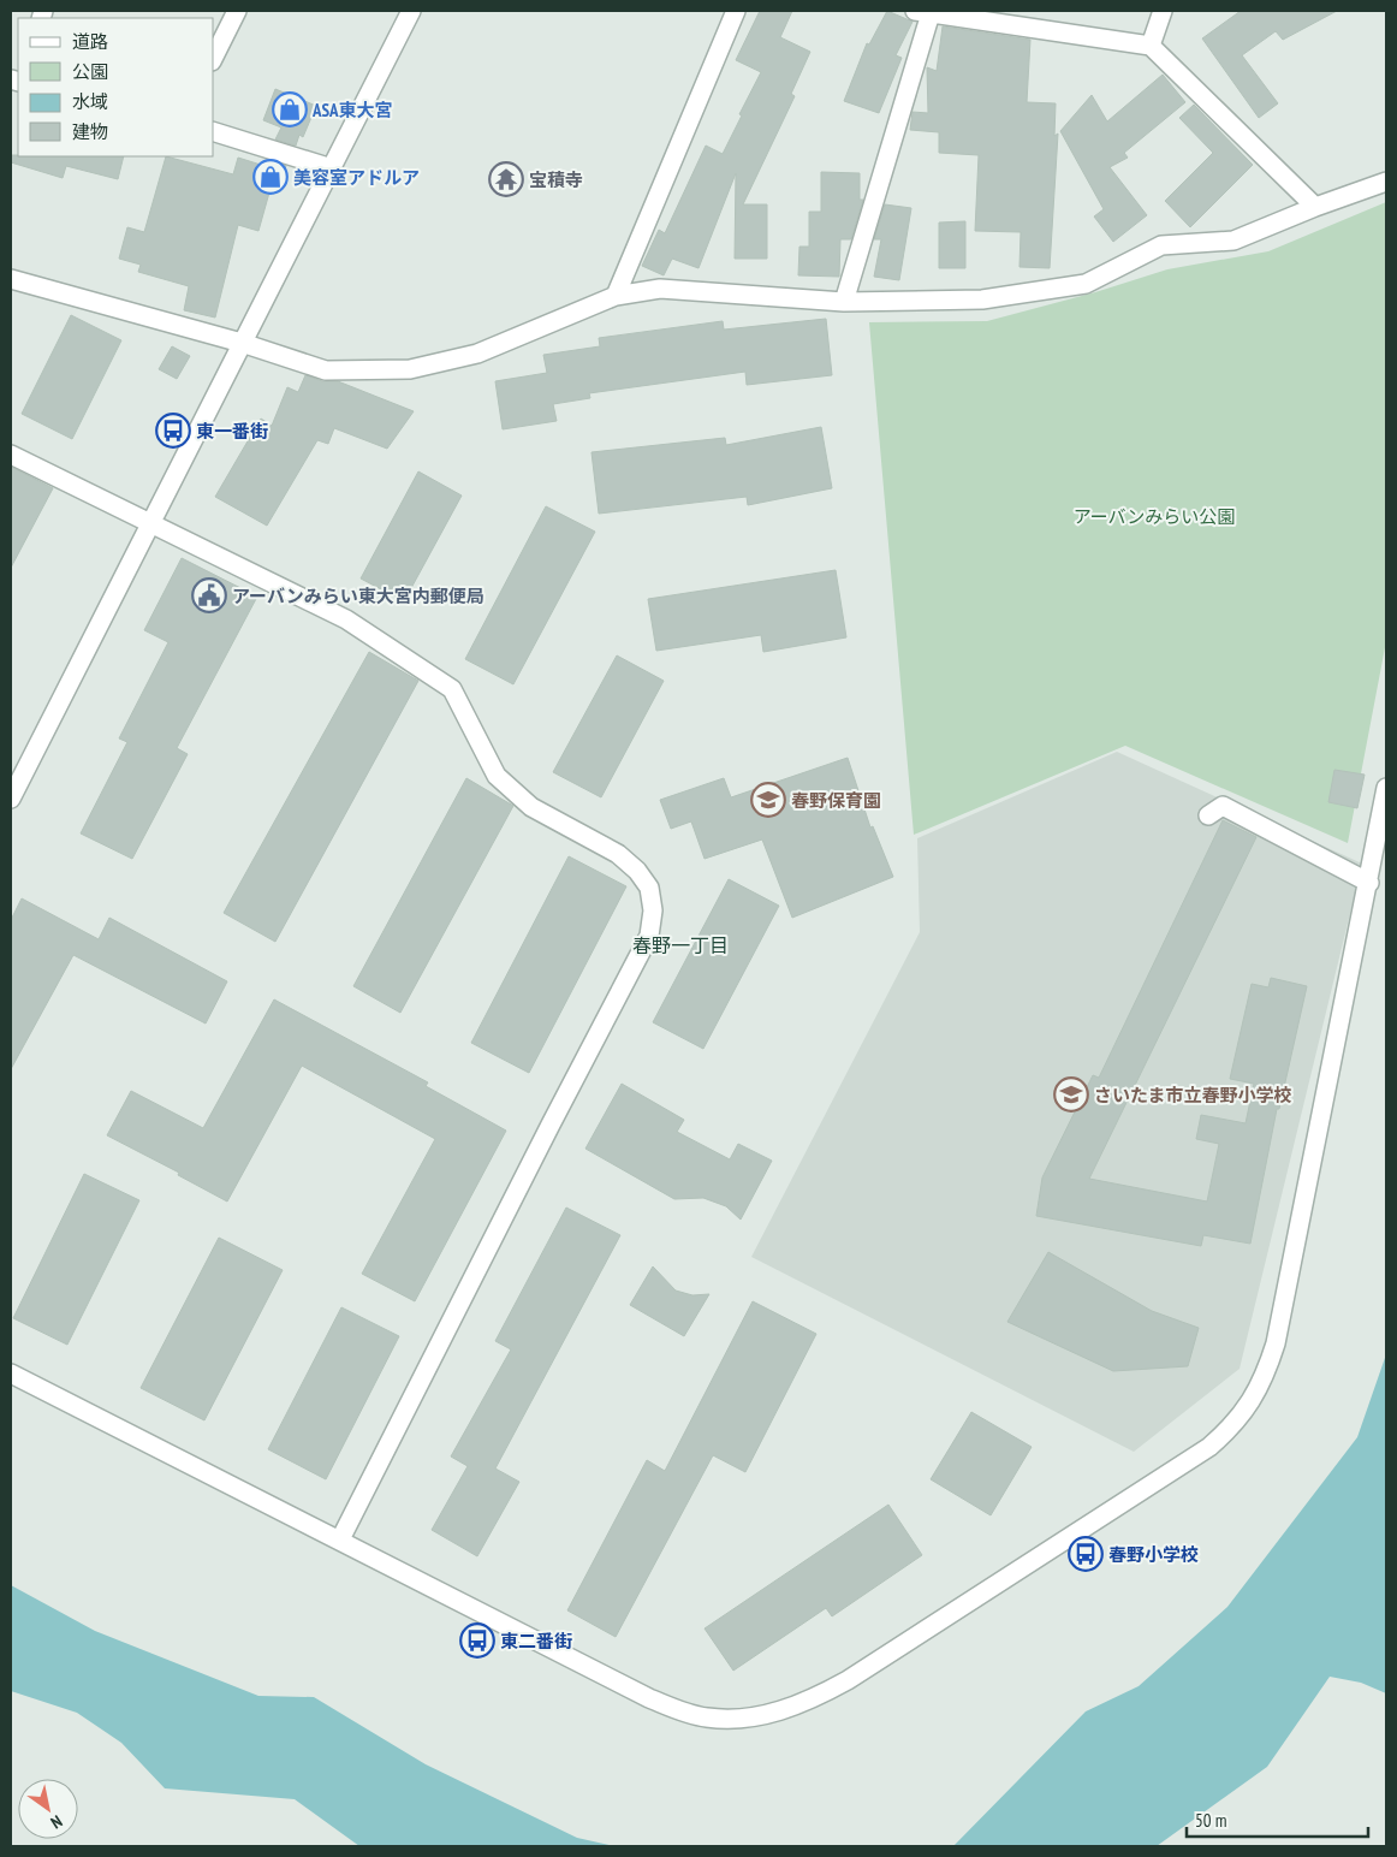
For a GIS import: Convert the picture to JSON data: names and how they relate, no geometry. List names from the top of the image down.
{
  "districts": ["春野一丁目"],
  "parks": ["アーバンみらい公園"],
  "places": {
    "shop": ["ASA東大宮", "美容室アドルア"],
    "temple": ["宝積寺"],
    "bus stop": ["東一番街", "春野小学校", "東二番街"],
    "public building": ["アーバンみらい東大宮内郵便局"],
    "school or university": ["春野保育園", "さいたま市立春野小学校"]
  },
  "legend": [
    "道路",
    "公園",
    "水域",
    "建物"
  ],
  "scale_bar": "50 m",
  "north": "bottom right"
}
